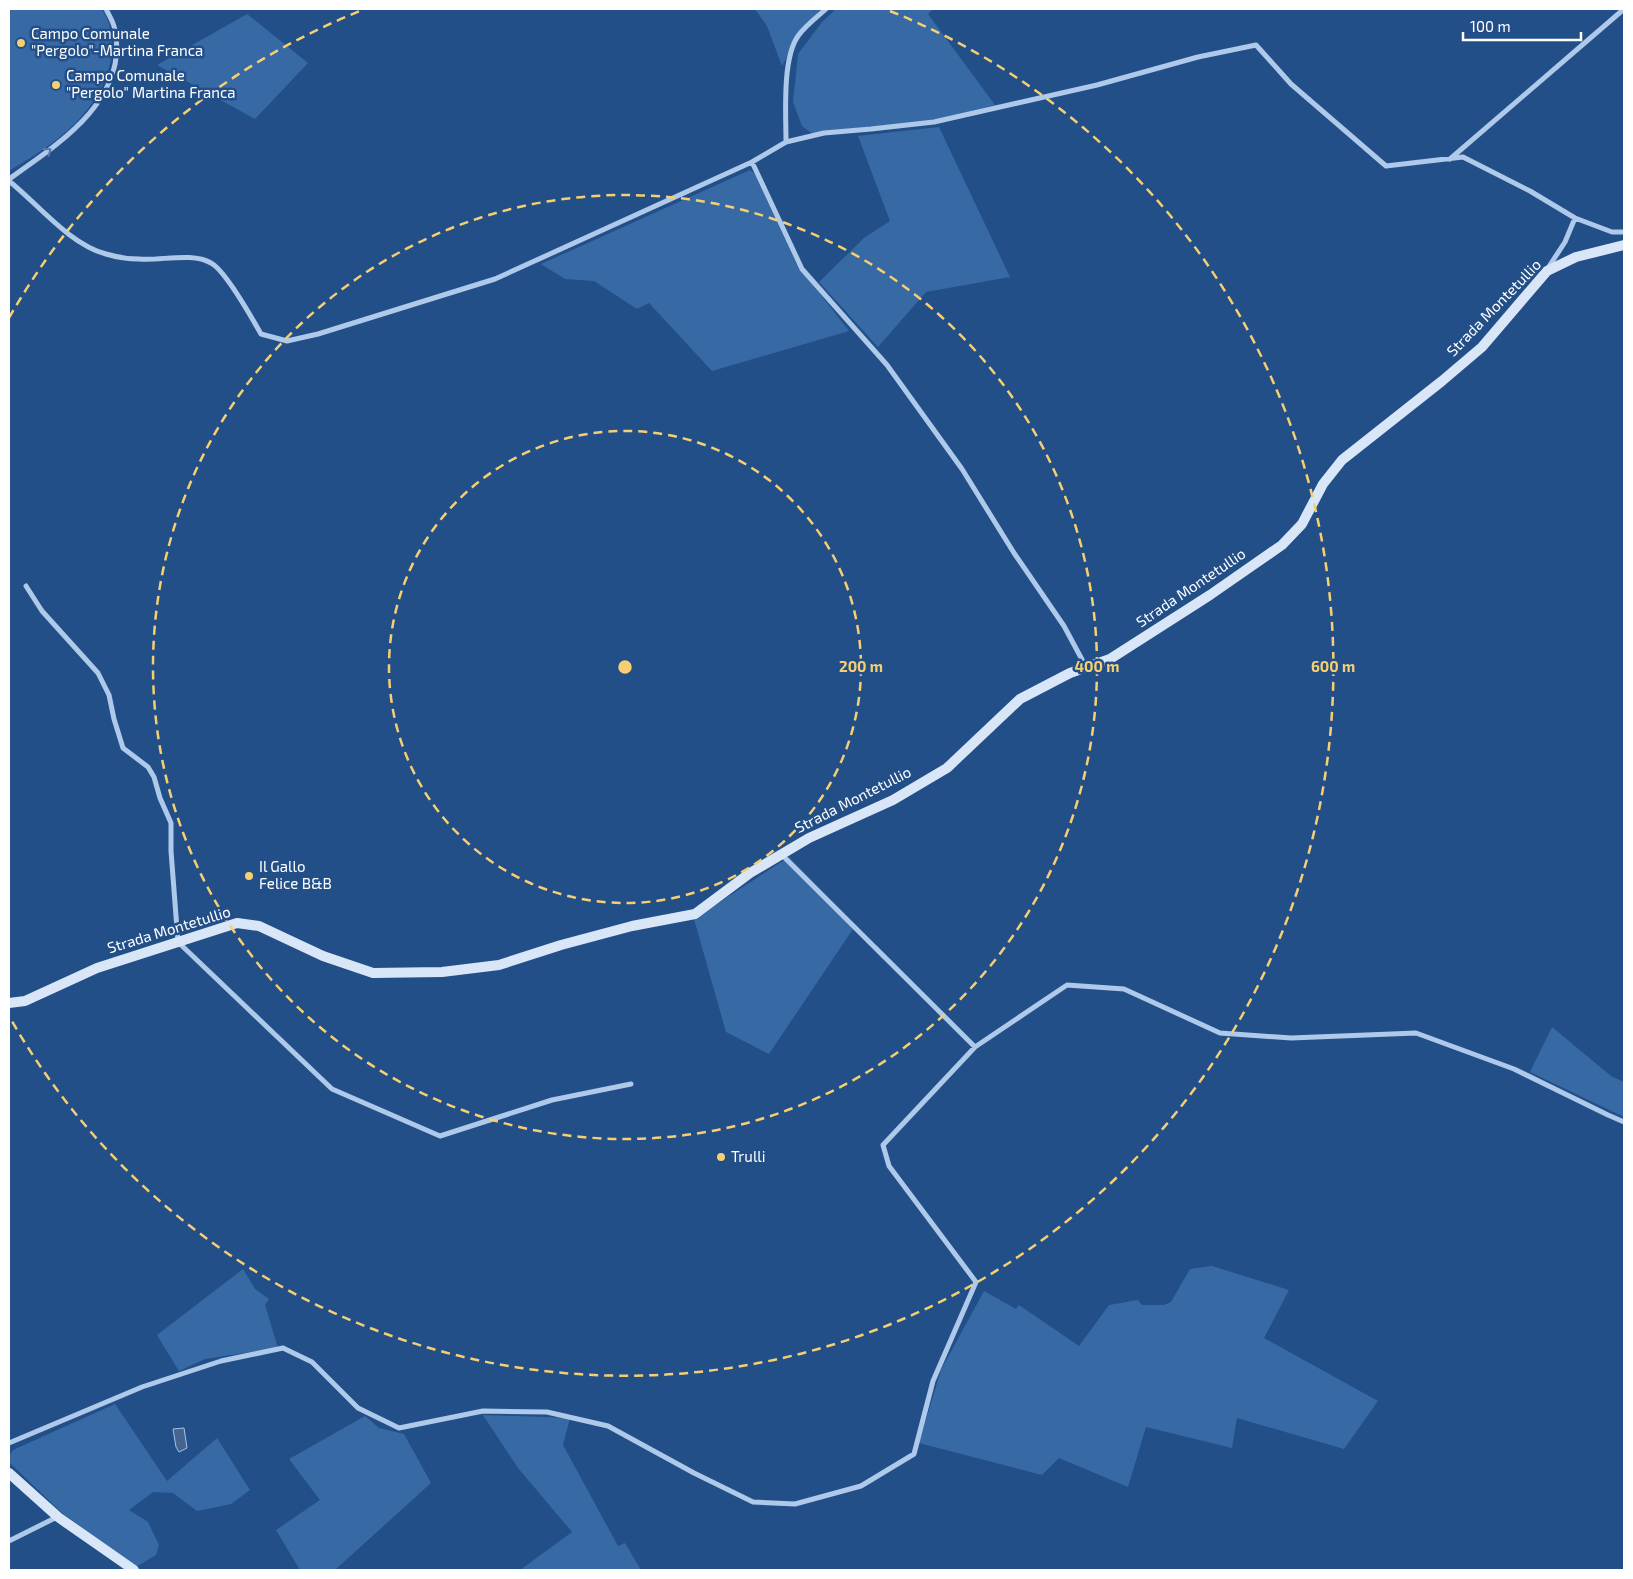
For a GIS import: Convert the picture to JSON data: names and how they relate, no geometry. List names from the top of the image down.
{
  "streets": {
    "street": ["Strada Montetullio"]
  },
  "places": [
    "Campo Comunale \"Pergolo\"-Martina Franca",
    "Campo Comunale \"Pergolo\" Martina Franca",
    "Il Gallo Felice B&B",
    "Trulli"
  ],
  "scale_bar": "100 m",
  "rings": ["200 m", "400 m", "600 m"]
}
